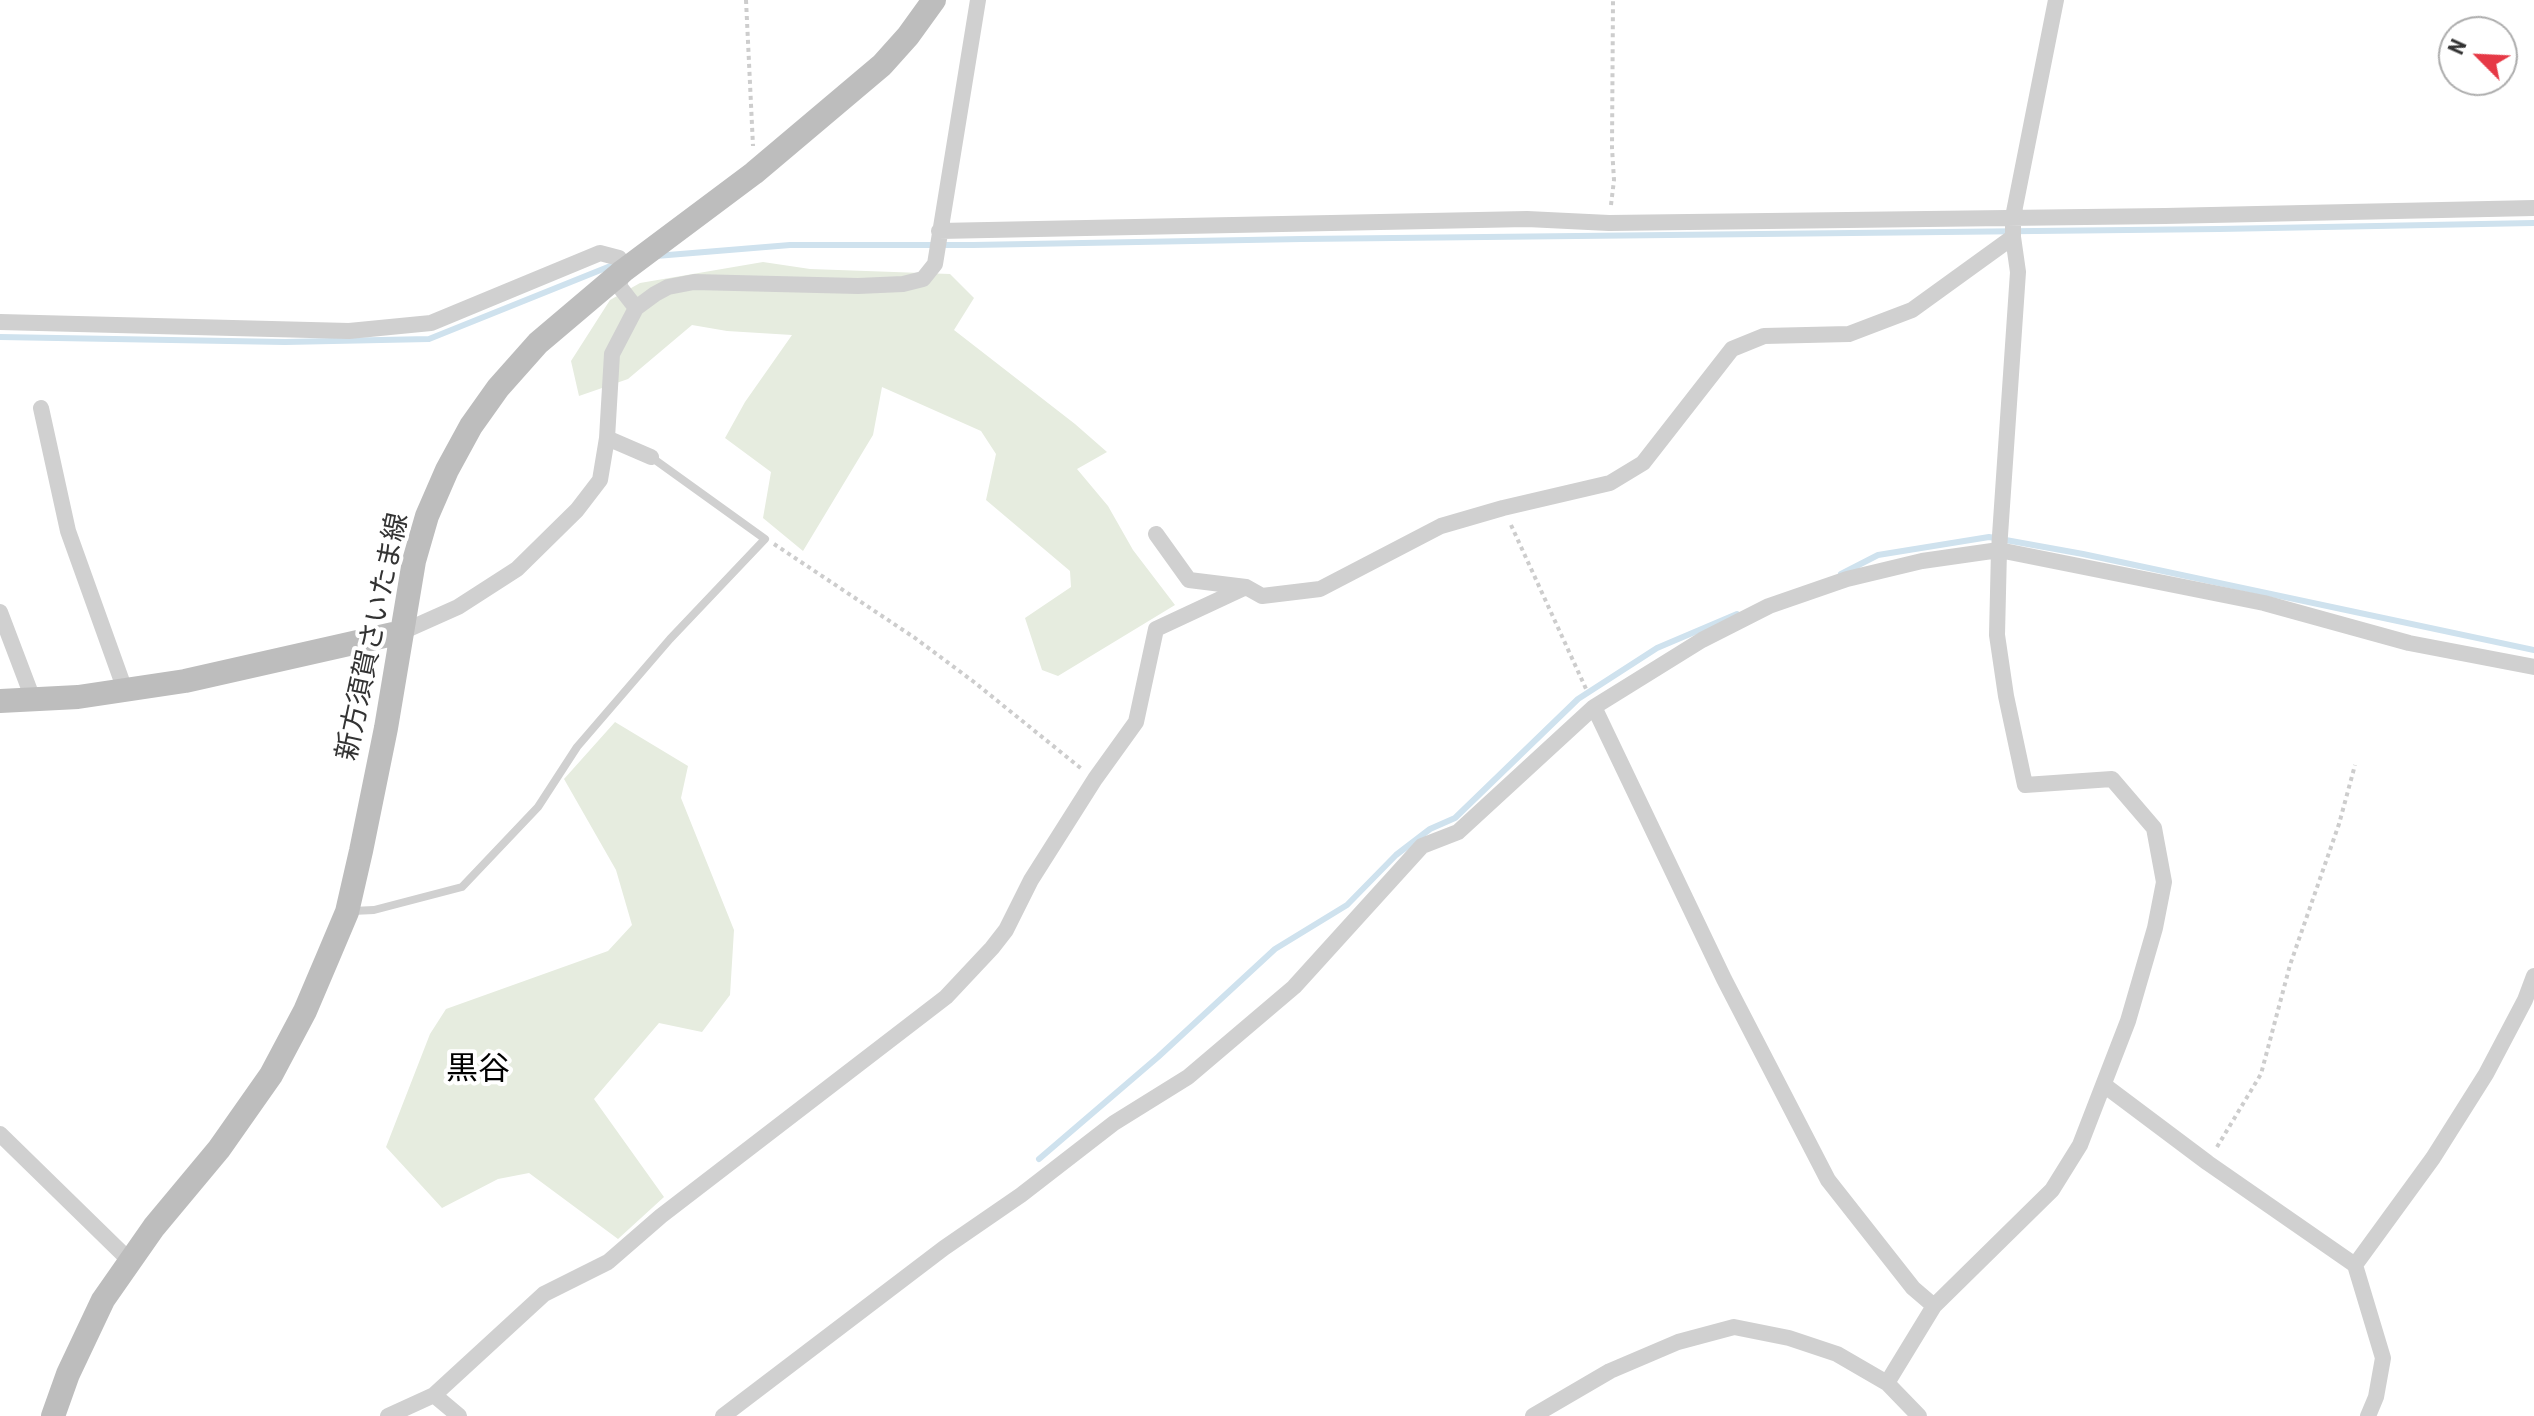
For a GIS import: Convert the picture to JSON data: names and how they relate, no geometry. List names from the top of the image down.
{
  "streets": {
    "main road": ["新方須賀さいたま線"]
  },
  "districts": ["黒谷"],
  "north": "top left"
}
